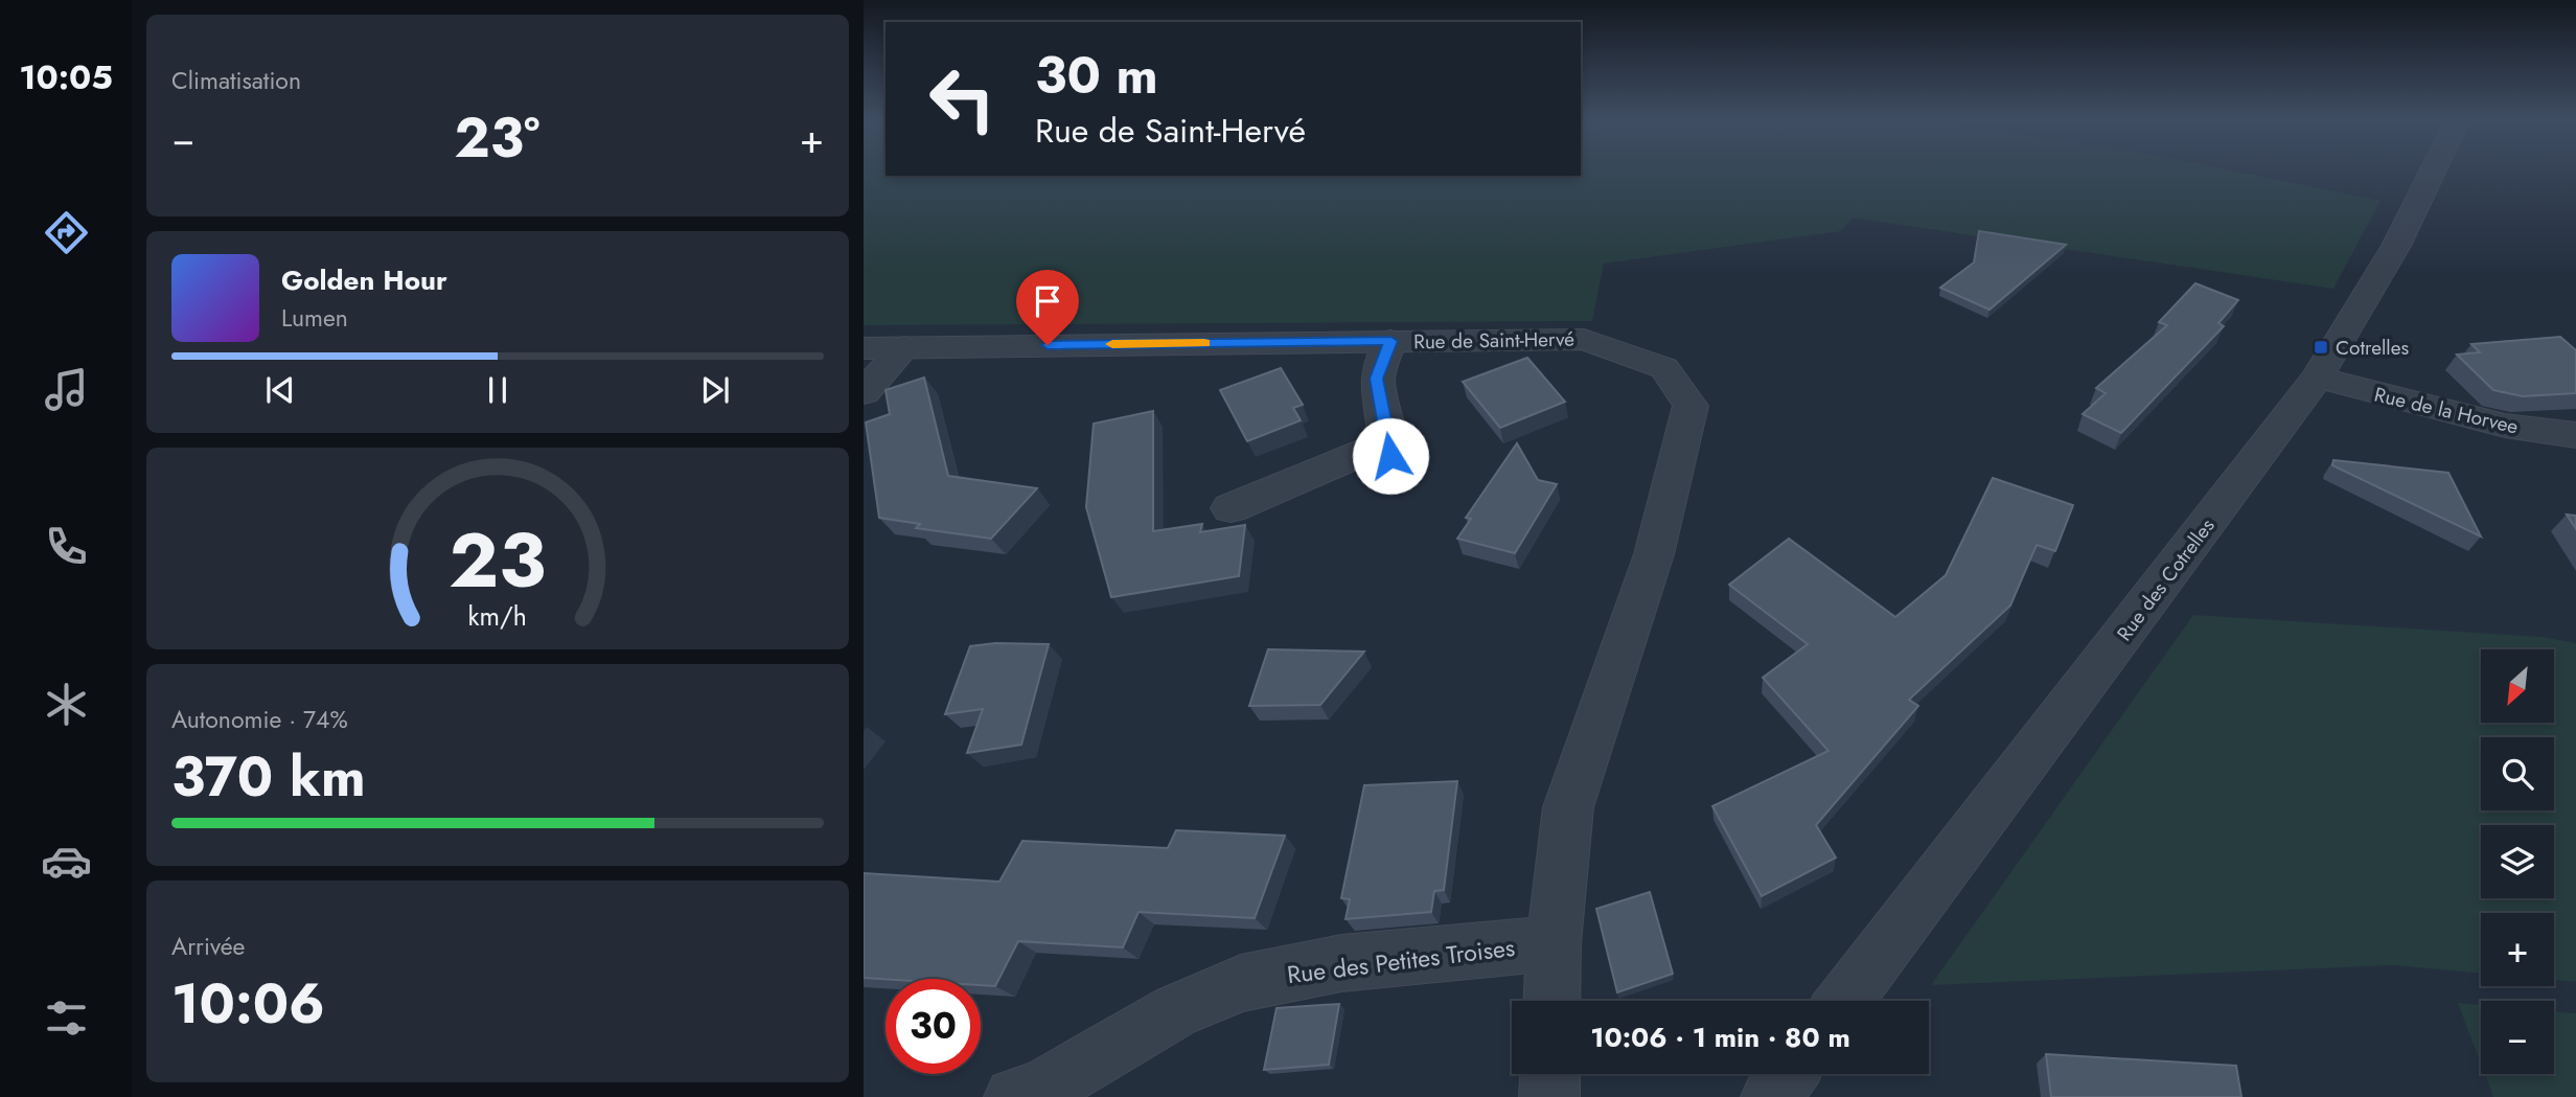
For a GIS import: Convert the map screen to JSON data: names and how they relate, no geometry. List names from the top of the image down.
{
  "streets": {
    "street": [
      "Rue de Saint-Hervé",
      "Rue de la Horvee",
      "Rue des Cotrelles",
      "Rue des Petites Troises"
    ]
  },
  "crossings": [
    ["Rue de Saint-Hervé", "Rue des Petites Troises"],
    ["Rue de la Horvee", "Rue des Cotrelles"]
  ],
  "places": {
    "transit": ["Cotrelles"]
  },
  "north": "bottom left",
  "page": {
    "tabs": "10:05",
    "tile": [
      "Climatisation",
      ["Autonomie · 74%", "370 km"],
      ["Arrivée", "10:06"]
    ],
    "turn": ["30 m", "Rue de Saint-Hervé"],
    "heat": ["−", "23°", "+"],
    "song": ["Golden Hour", "Lumen"],
    "map_buttons": ["+", "−"],
    "limit": "30",
    "trip": "10:06 · 1 min · 80 m",
    "gauge": ["23", "km/h"]
  }
}
